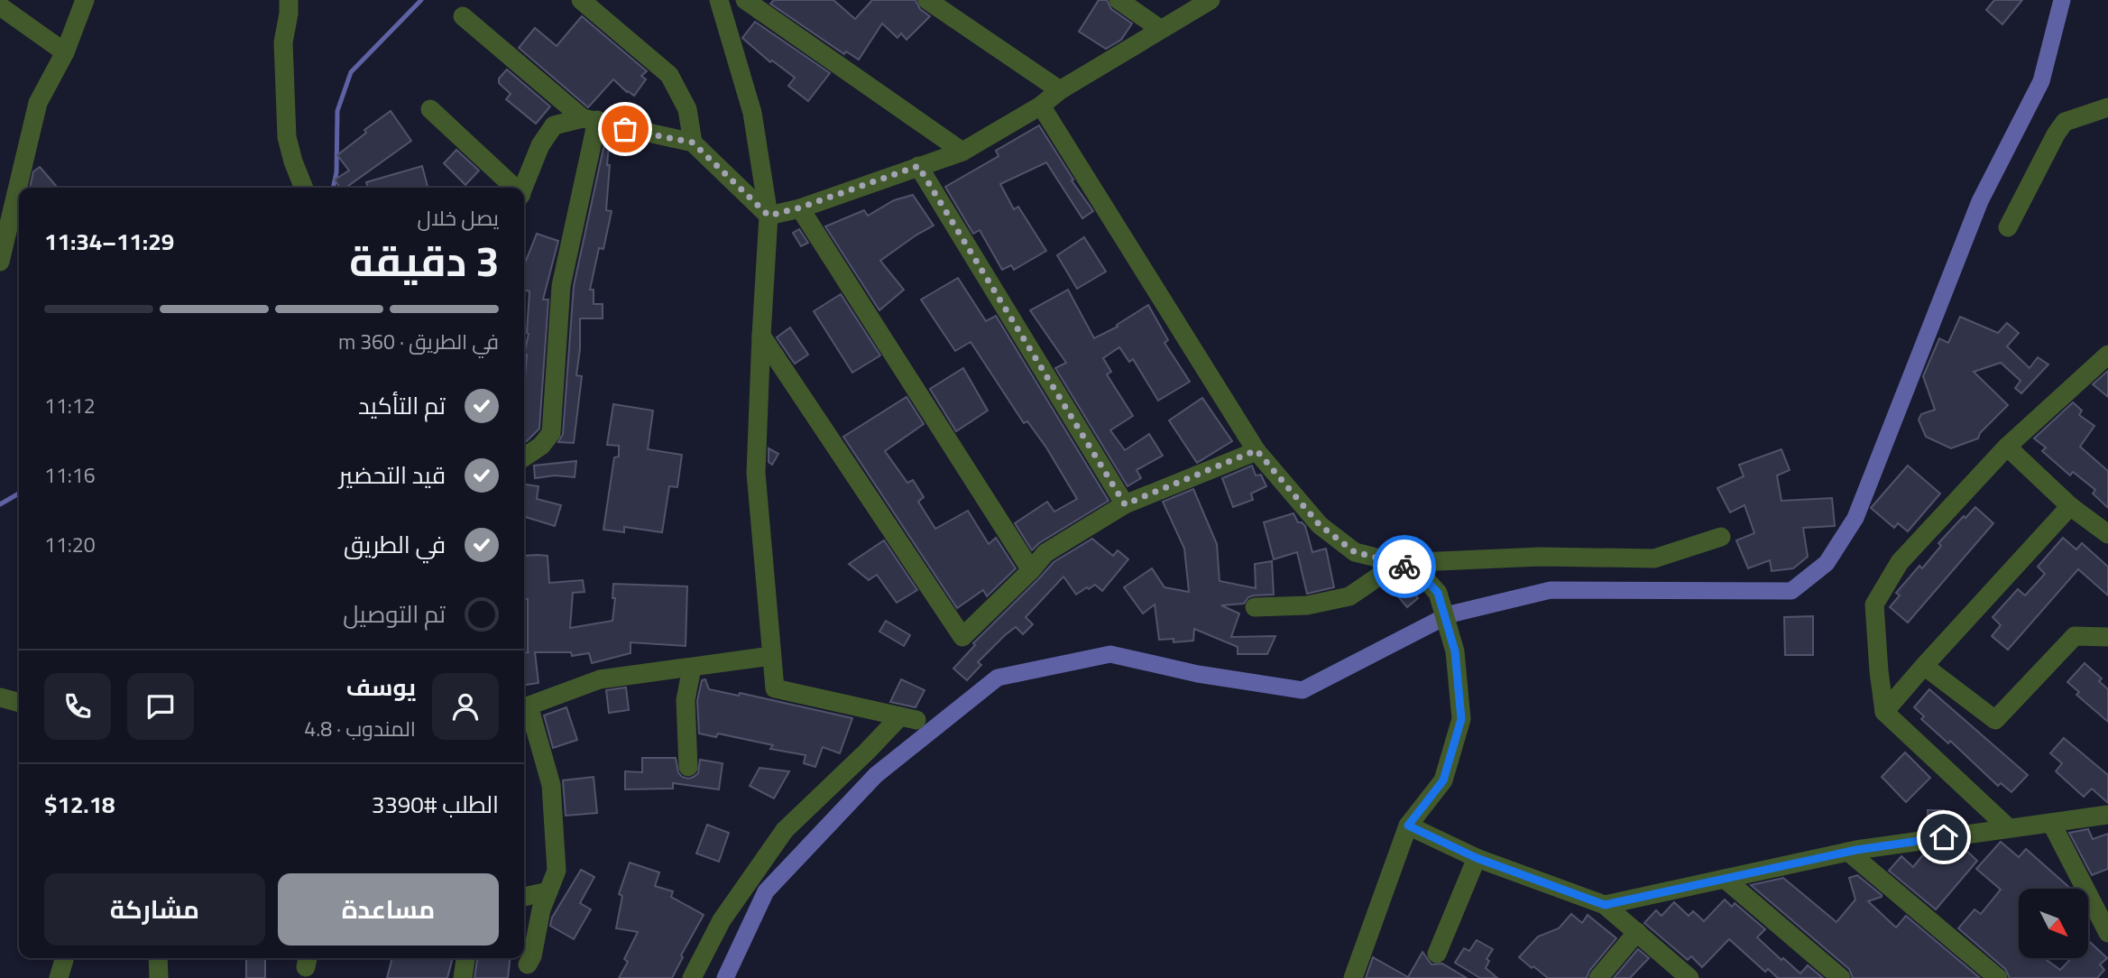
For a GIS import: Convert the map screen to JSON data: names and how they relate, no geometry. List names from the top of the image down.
{
  "north": "bottom right",
  "page": {
    "heading": ["3 دقيقة", "يصل خلال", "11:29–11:34"],
    "panel": [
      "يوسف",
      "المندوب · 4.8",
      "الطلب #3390",
      "$12.18"
    ],
    "bar": "في الطريق · 360 m",
    "list": [
      ["تم التأكيد", "11:12"],
      ["قيد التحضير", "11:16"],
      ["في الطريق", "11:20"],
      "تم التوصيل"
    ],
    "buttons": ["مساعدة", "مشاركة"]
  }
}
